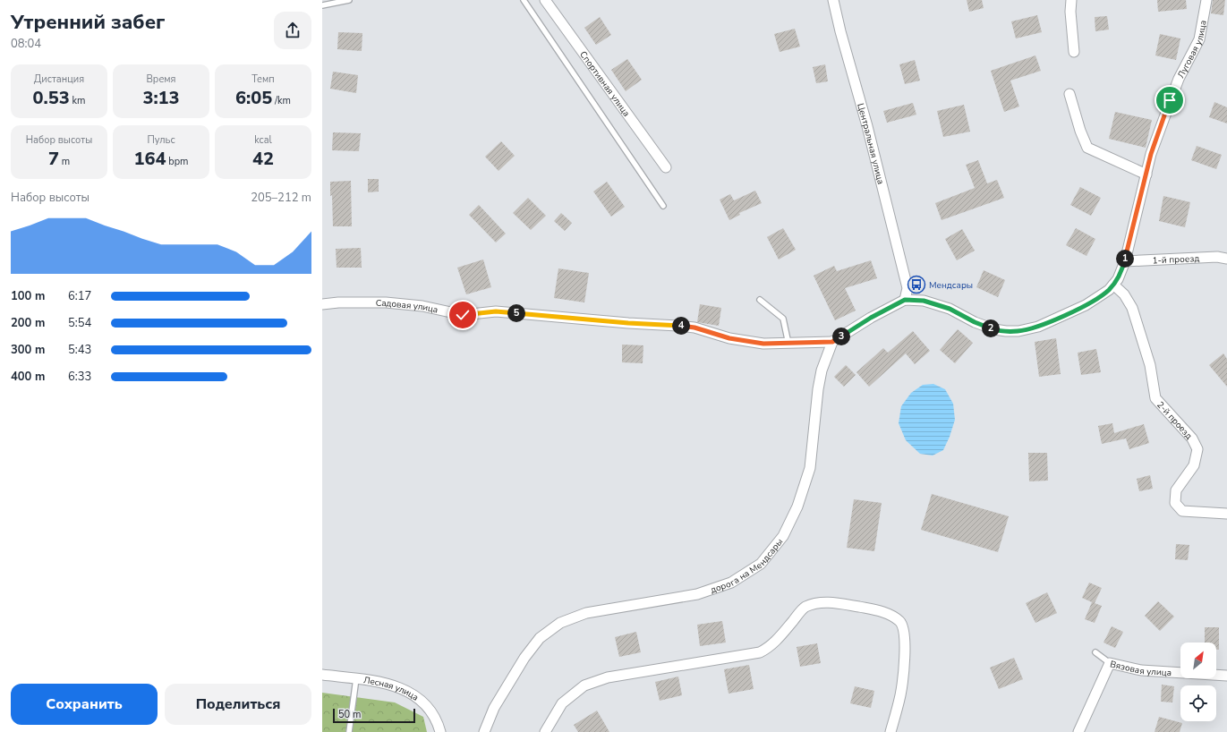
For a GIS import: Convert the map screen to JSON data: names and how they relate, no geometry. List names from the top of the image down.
{
  "streets": {
    "street": [
      "Луговая улица",
      "Спортивная улица",
      "Центральная улица",
      "1-й проезд",
      "Садовая улица",
      "2-й проезд",
      "дорога на Мендсары",
      "Вязовая улица",
      "Лесная улица"
    ]
  },
  "crossings": [
    ["Луговая улица", "1-й проезд"],
    ["Луговая улица", "2-й проезд"],
    ["Садовая улица", "дорога на Мендсары"]
  ],
  "places": {
    "bus stop": ["Мендсары"]
  },
  "scale_bar": "50 m",
  "north": "top right",
  "page": {
    "heading": ["Утренний забег", "08:04"],
    "stats": [
      ["Дистанция", "0.53 km"],
      ["Время", "3:13"],
      ["Темп", "6:05 /km"],
      ["Набор высоты", "7 m"],
      ["Пульс", "164 bpm"],
      ["kcal", "42"]
    ],
    "chart": ["Набор высоты", "205–212 m"],
    "pins": [
      "1",
      "5",
      "4",
      "2",
      "3"
    ],
    "list": [
      {
        "name": "100 m",
        "note": "6:17"
      },
      {
        "name": "200 m",
        "note": "5:54"
      },
      {
        "name": "300 m",
        "note": "5:43"
      },
      {
        "name": "400 m",
        "note": "6:33"
      }
    ],
    "buttons": ["Сохранить", "Поделиться"],
    "scale": "50 m"
  }
}
